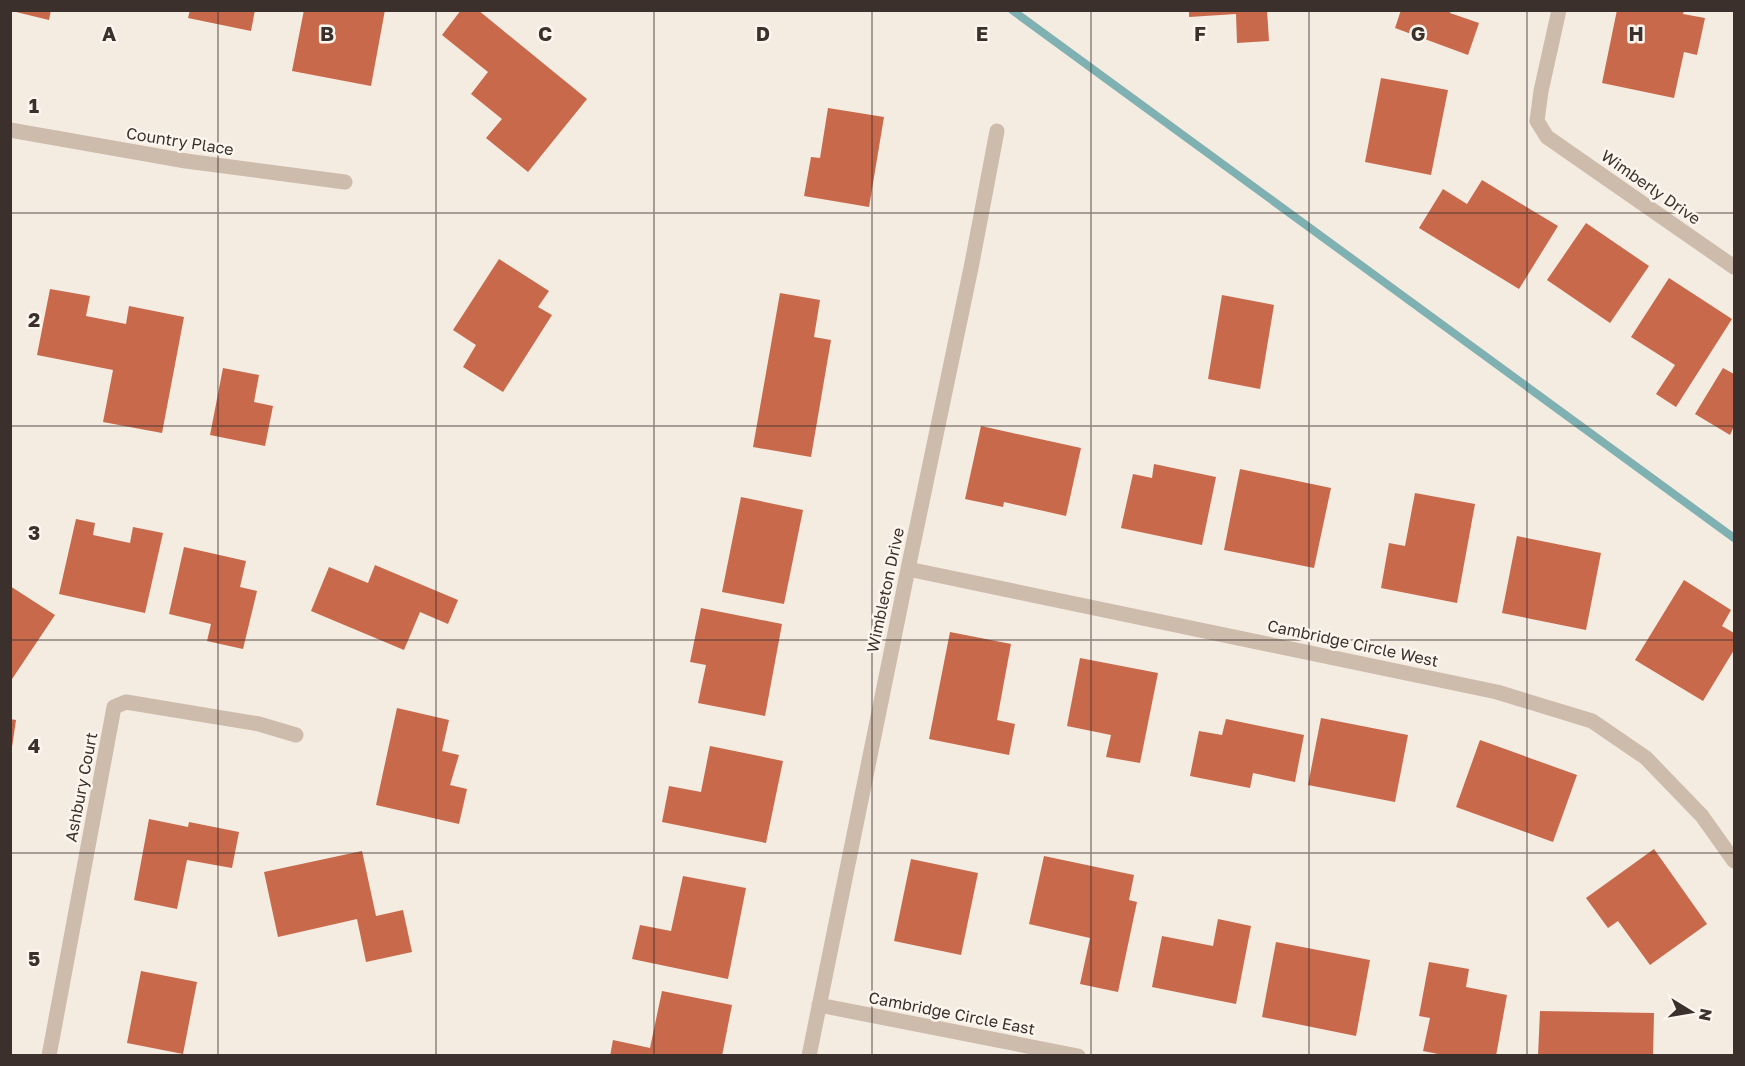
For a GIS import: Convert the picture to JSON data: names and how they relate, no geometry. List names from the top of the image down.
{
  "streets": {
    "street": [
      "Country Place",
      "Wimberly Drive",
      "Wimbleton Drive",
      "Cambridge Circle West",
      "Ashbury Court",
      "Cambridge Circle East"
    ]
  },
  "crossings": [
    ["Wimbleton Drive", "Cambridge Circle West"],
    ["Wimbleton Drive", "Cambridge Circle East"]
  ],
  "north": "right",
  "grid": {
    "columns": [
      "A",
      "B",
      "C",
      "D",
      "E",
      "F",
      "G",
      "H"
    ],
    "rows": [
      "1",
      "2",
      "3",
      "4",
      "5"
    ]
  }
}
